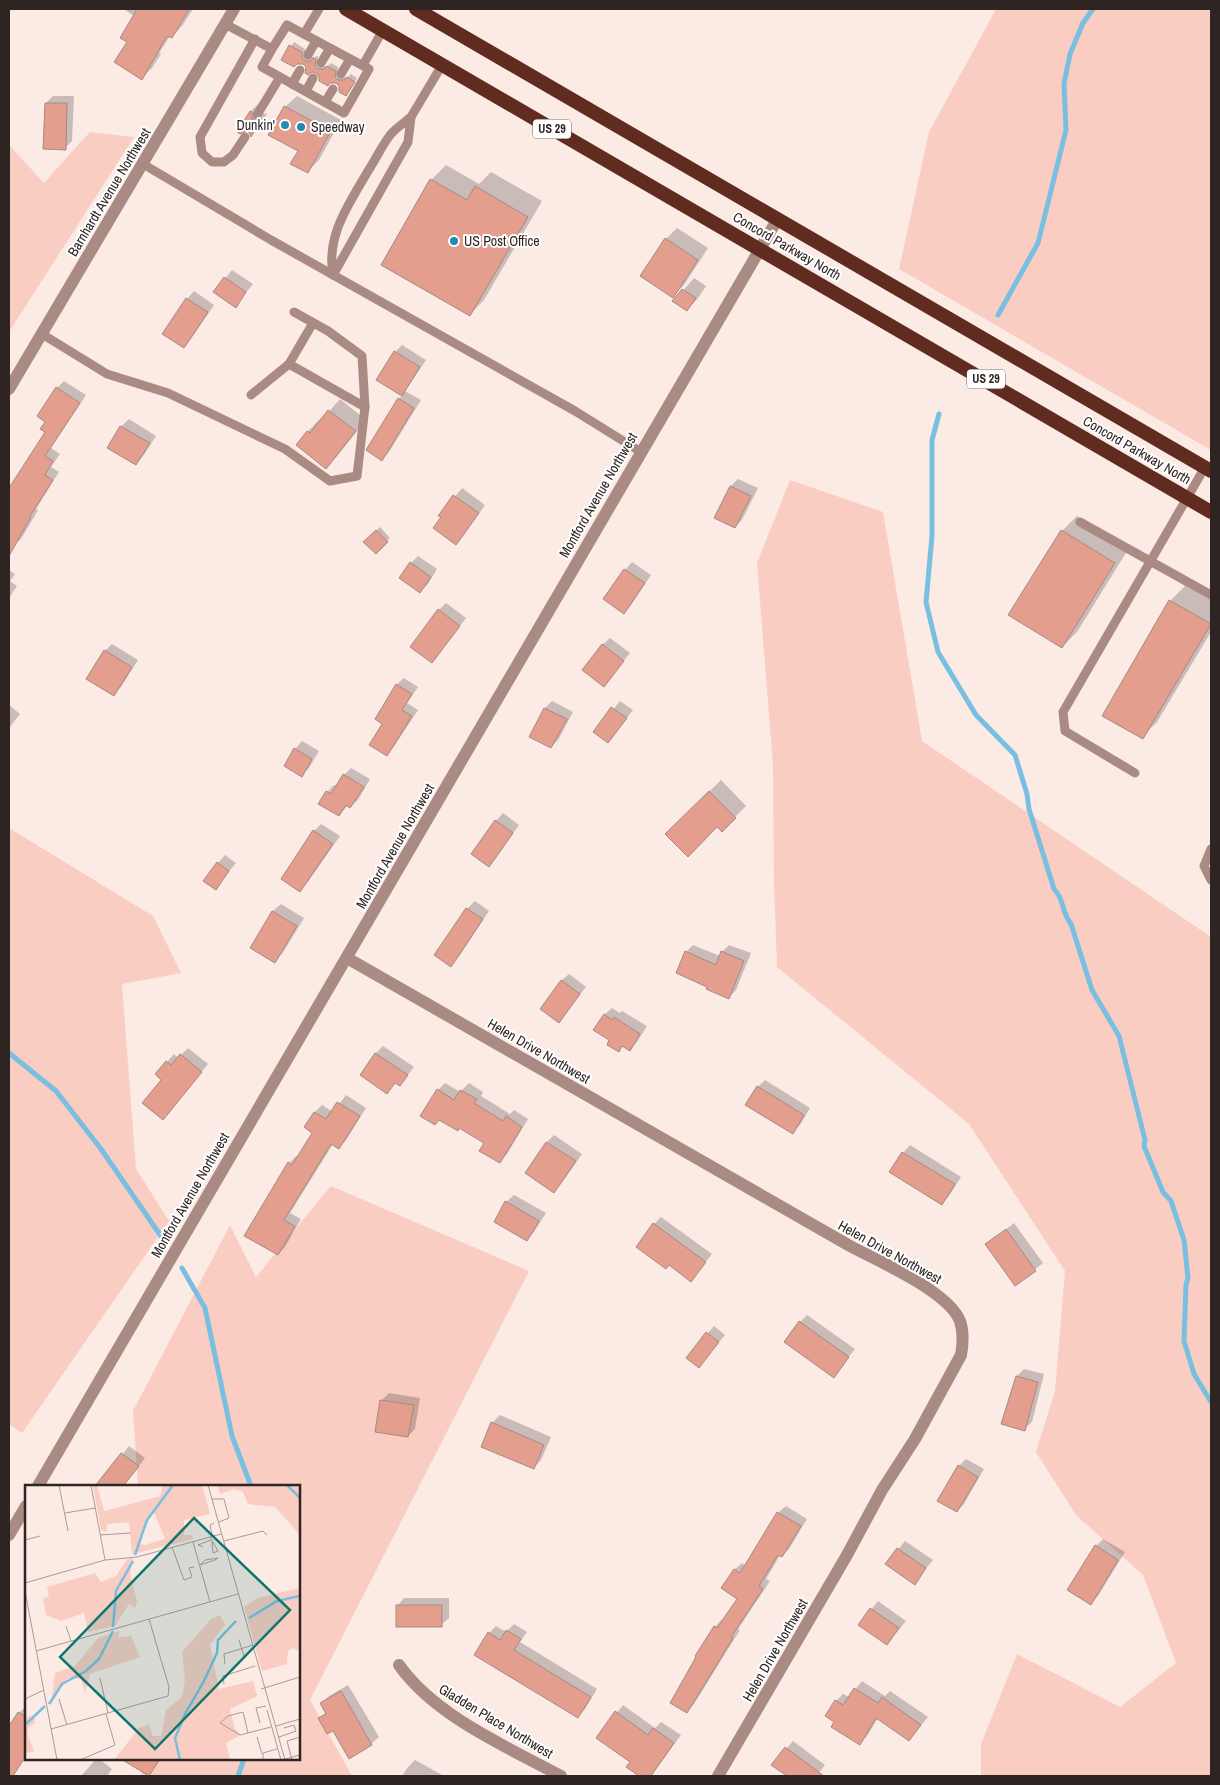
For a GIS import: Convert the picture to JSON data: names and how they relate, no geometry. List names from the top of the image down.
{
  "streets": {
    "highway": ["US 29", "Concord Parkway North"],
    "street": [
      "Barnhardt Avenue Northwest",
      "Montford Avenue Northwest",
      "Helen Drive Northwest",
      "Gladden Place Northwest"
    ]
  },
  "crossings": [
    ["Concord Parkway North", "Montford Avenue Northwest"],
    ["Montford Avenue Northwest", "Helen Drive Northwest"]
  ],
  "places": ["Dunkin'", "Speedway", "US Post Office"]
}
